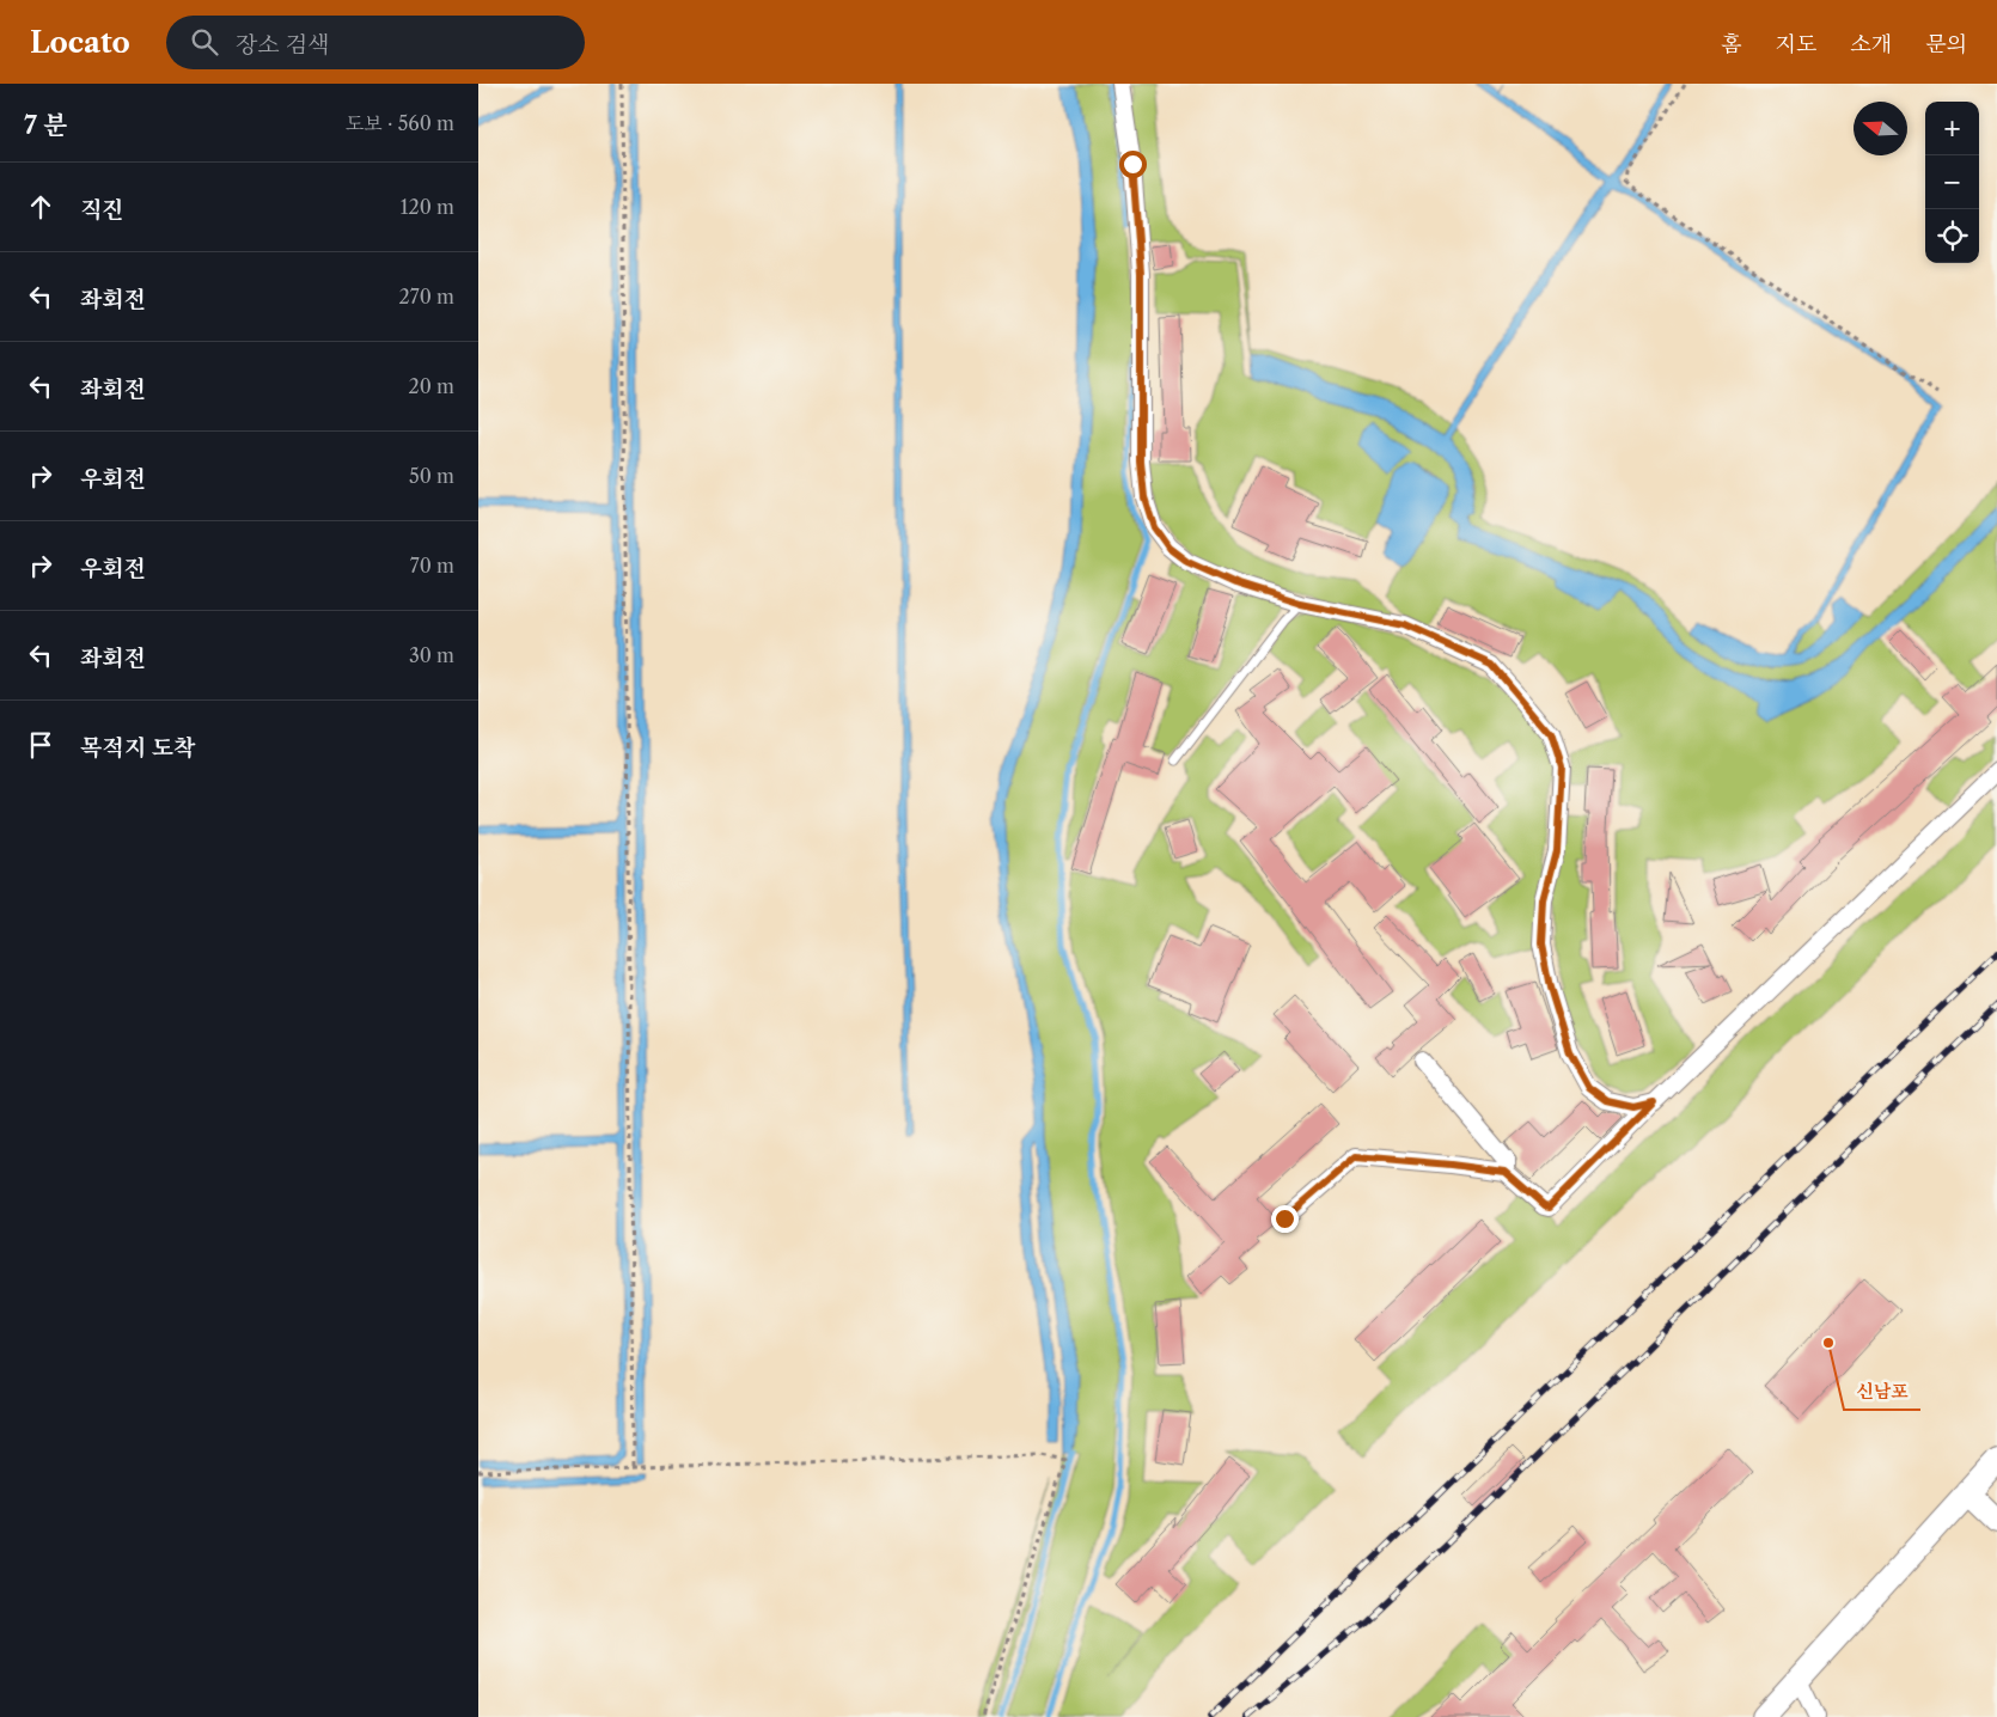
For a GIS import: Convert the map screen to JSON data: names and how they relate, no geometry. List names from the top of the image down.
{
  "places": ["신남포"],
  "north": "left",
  "page": {
    "header": "Locato",
    "search": "장소 검색",
    "nav": [
      "홈",
      "지도",
      "소개",
      "문의"
    ],
    "heading": ["7 분", "도보 · 560 m"],
    "map_buttons": ["+", "−"],
    "list": [
      ["직진", "120 m"],
      ["좌회전", "270 m"],
      ["좌회전", "20 m"],
      ["우회전", "50 m"],
      ["우회전", "70 m"],
      ["좌회전", "30 m"],
      "목적지 도착"
    ]
  }
}
